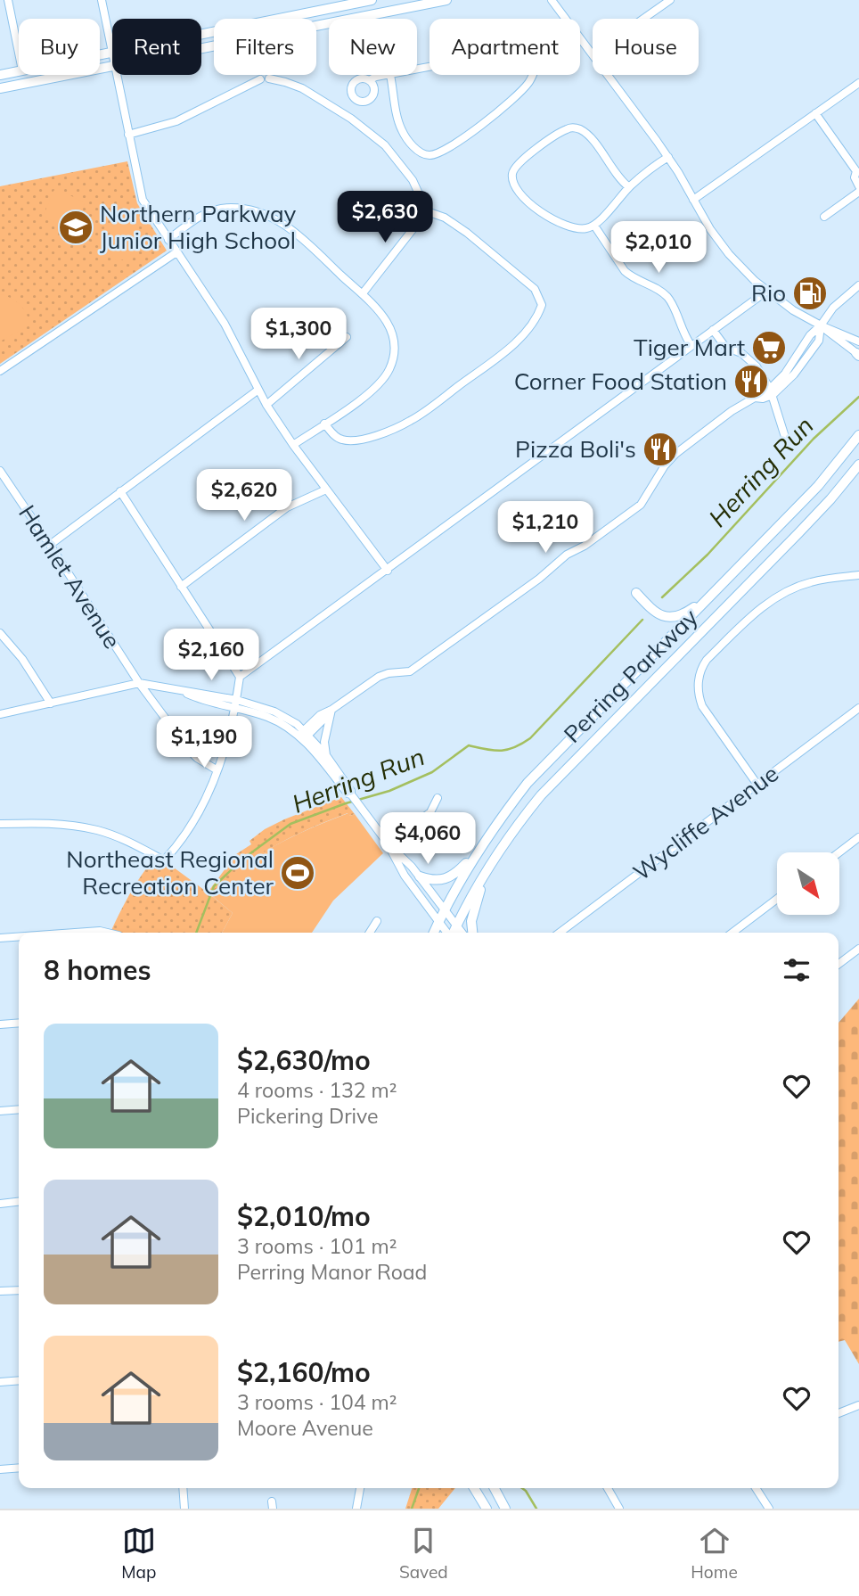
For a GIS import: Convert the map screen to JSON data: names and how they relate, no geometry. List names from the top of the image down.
{
  "streets": {
    "main road": ["Perring Parkway"],
    "street": ["Hamlet Avenue", "Wycliffe Avenue"]
  },
  "water": ["Herring Run"],
  "places": {
    "school or university": ["Northern Parkway Junior High School"],
    "fuel station": ["Rio"],
    "supermarket": ["Tiger Mart"],
    "restaurant": ["Corner Food Station", "Pizza Boli's"],
    "sports": ["Northeast Regional Recreation Center"]
  },
  "north": "bottom right",
  "page": {
    "chip": [
      "Buy",
      "Rent",
      "Filters",
      "New",
      "Apartment",
      "House"
    ],
    "price": [
      "$2,630",
      "$2,010",
      "$1,300",
      "$2,620",
      "$1,210",
      "$2,160",
      "$1,190",
      "$4,060"
    ],
    "heading": "8 homes",
    "list": [
      {
        "name": "$2,630/mo",
        "note": "4 rooms · 132 m² · Pickering Drive"
      },
      {
        "name": "$2,010/mo",
        "note": "3 rooms · 101 m² · Perring Manor Road"
      },
      {
        "name": "$2,160/mo",
        "note": "3 rooms · 104 m² · Moore Avenue"
      }
    ],
    "tabs": ["Map", "Saved", "Home"]
  }
}
